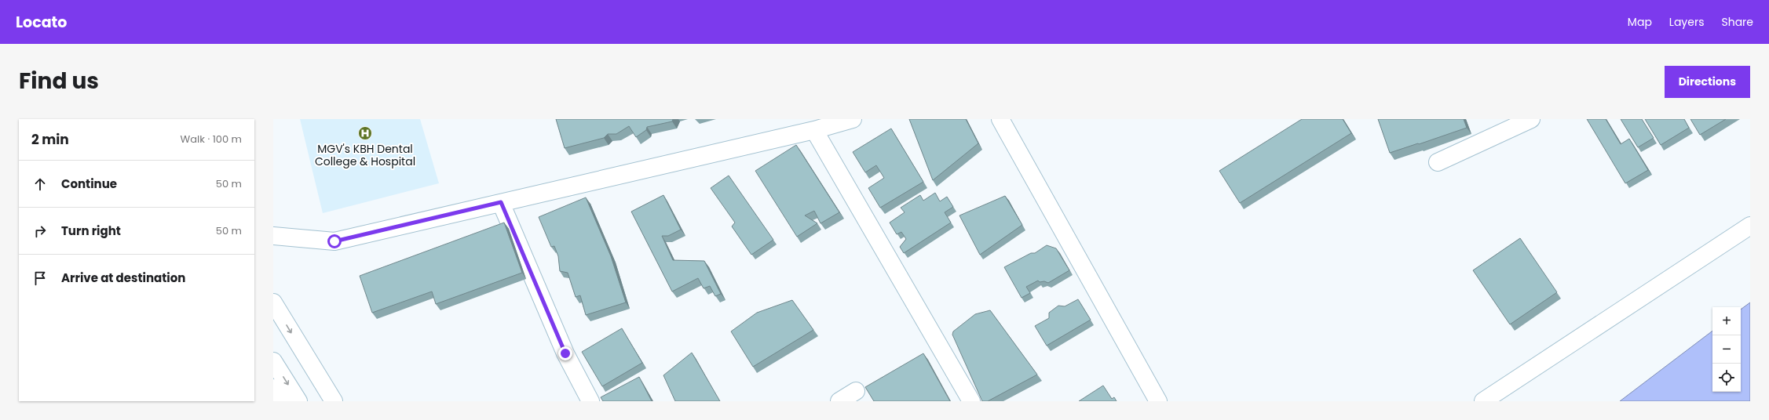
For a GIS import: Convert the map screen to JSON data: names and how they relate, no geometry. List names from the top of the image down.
{
  "places": {
    "hospital": ["MGV's KBH Dental College & Hospital"]
  },
  "page": {
    "header": "Locato",
    "nav": ["Map", "Layers", "Share"],
    "title": "Find us",
    "buttons": "Directions",
    "heading": ["2 min", "Walk · 100 m"],
    "list": [
      ["Continue", "50 m"],
      ["Turn right", "50 m"],
      "Arrive at destination"
    ],
    "map_buttons": ["+", "−"]
  }
}
